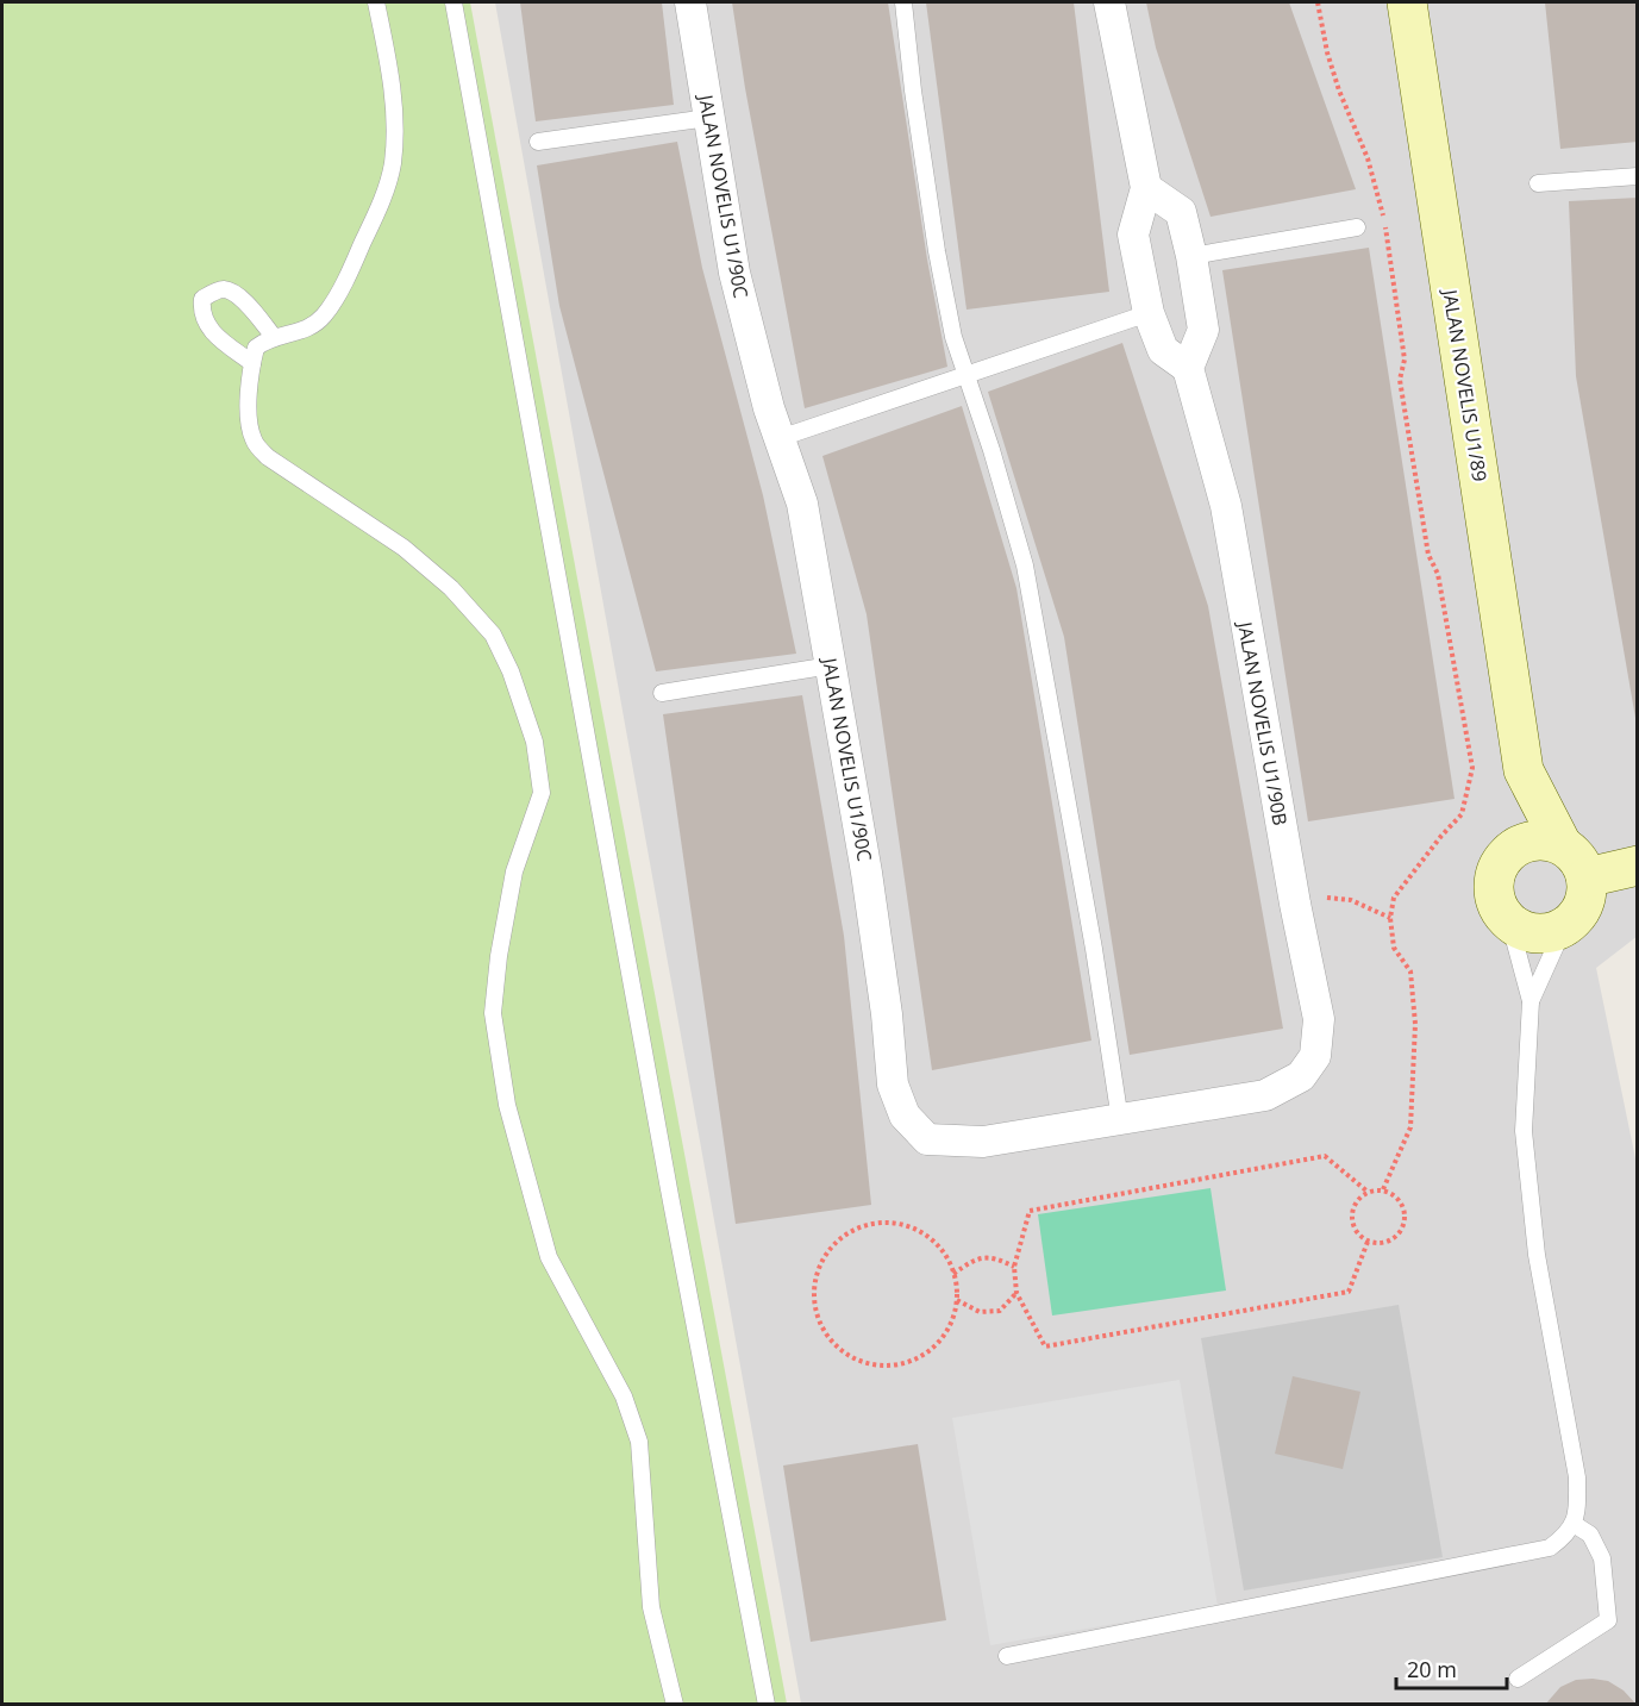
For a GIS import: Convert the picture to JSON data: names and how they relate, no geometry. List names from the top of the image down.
{
  "streets": {
    "street": ["JALAN NOVELIS U1/90C", "JALAN NOVELIS U1/89", "JALAN NOVELIS U1/90B"]
  },
  "crossings": [
    ["JALAN NOVELIS U1/90C", "JALAN NOVELIS U1/90B"]
  ],
  "scale_bar": "20 m"
}
